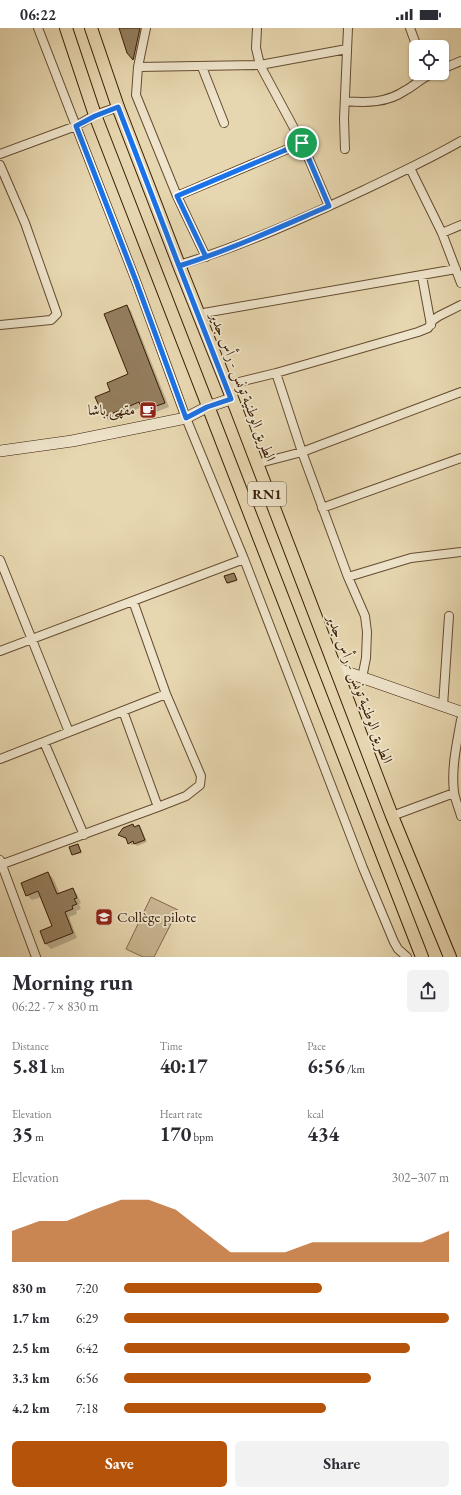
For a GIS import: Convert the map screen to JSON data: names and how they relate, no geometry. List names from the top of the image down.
{
  "streets": {
    "main road": ["الطريق الوطنية تونس - رأس جدير", "RN1"]
  },
  "places": {
    "cafe": ["مقهى باشا"],
    "school or university": ["Collège pilote"]
  },
  "page": {
    "status": "06:22",
    "heading": ["Morning run", "06:22 · 7 × 830 m"],
    "stats": [
      ["Distance", "5.81 km"],
      ["Time", "40:17"],
      ["Pace", "6:56 /km"],
      ["Elevation", "35 m"],
      ["Heart rate", "170 bpm"],
      ["kcal", "434"]
    ],
    "chart": ["Elevation", "302–307 m"],
    "list": [
      {
        "name": "830 m",
        "note": "7:20"
      },
      {
        "name": "1.7 km",
        "note": "6:29"
      },
      {
        "name": "2.5 km",
        "note": "6:42"
      },
      {
        "name": "3.3 km",
        "note": "6:56"
      },
      {
        "name": "4.2 km",
        "note": "7:18"
      }
    ],
    "buttons": ["Save", "Share"]
  }
}
